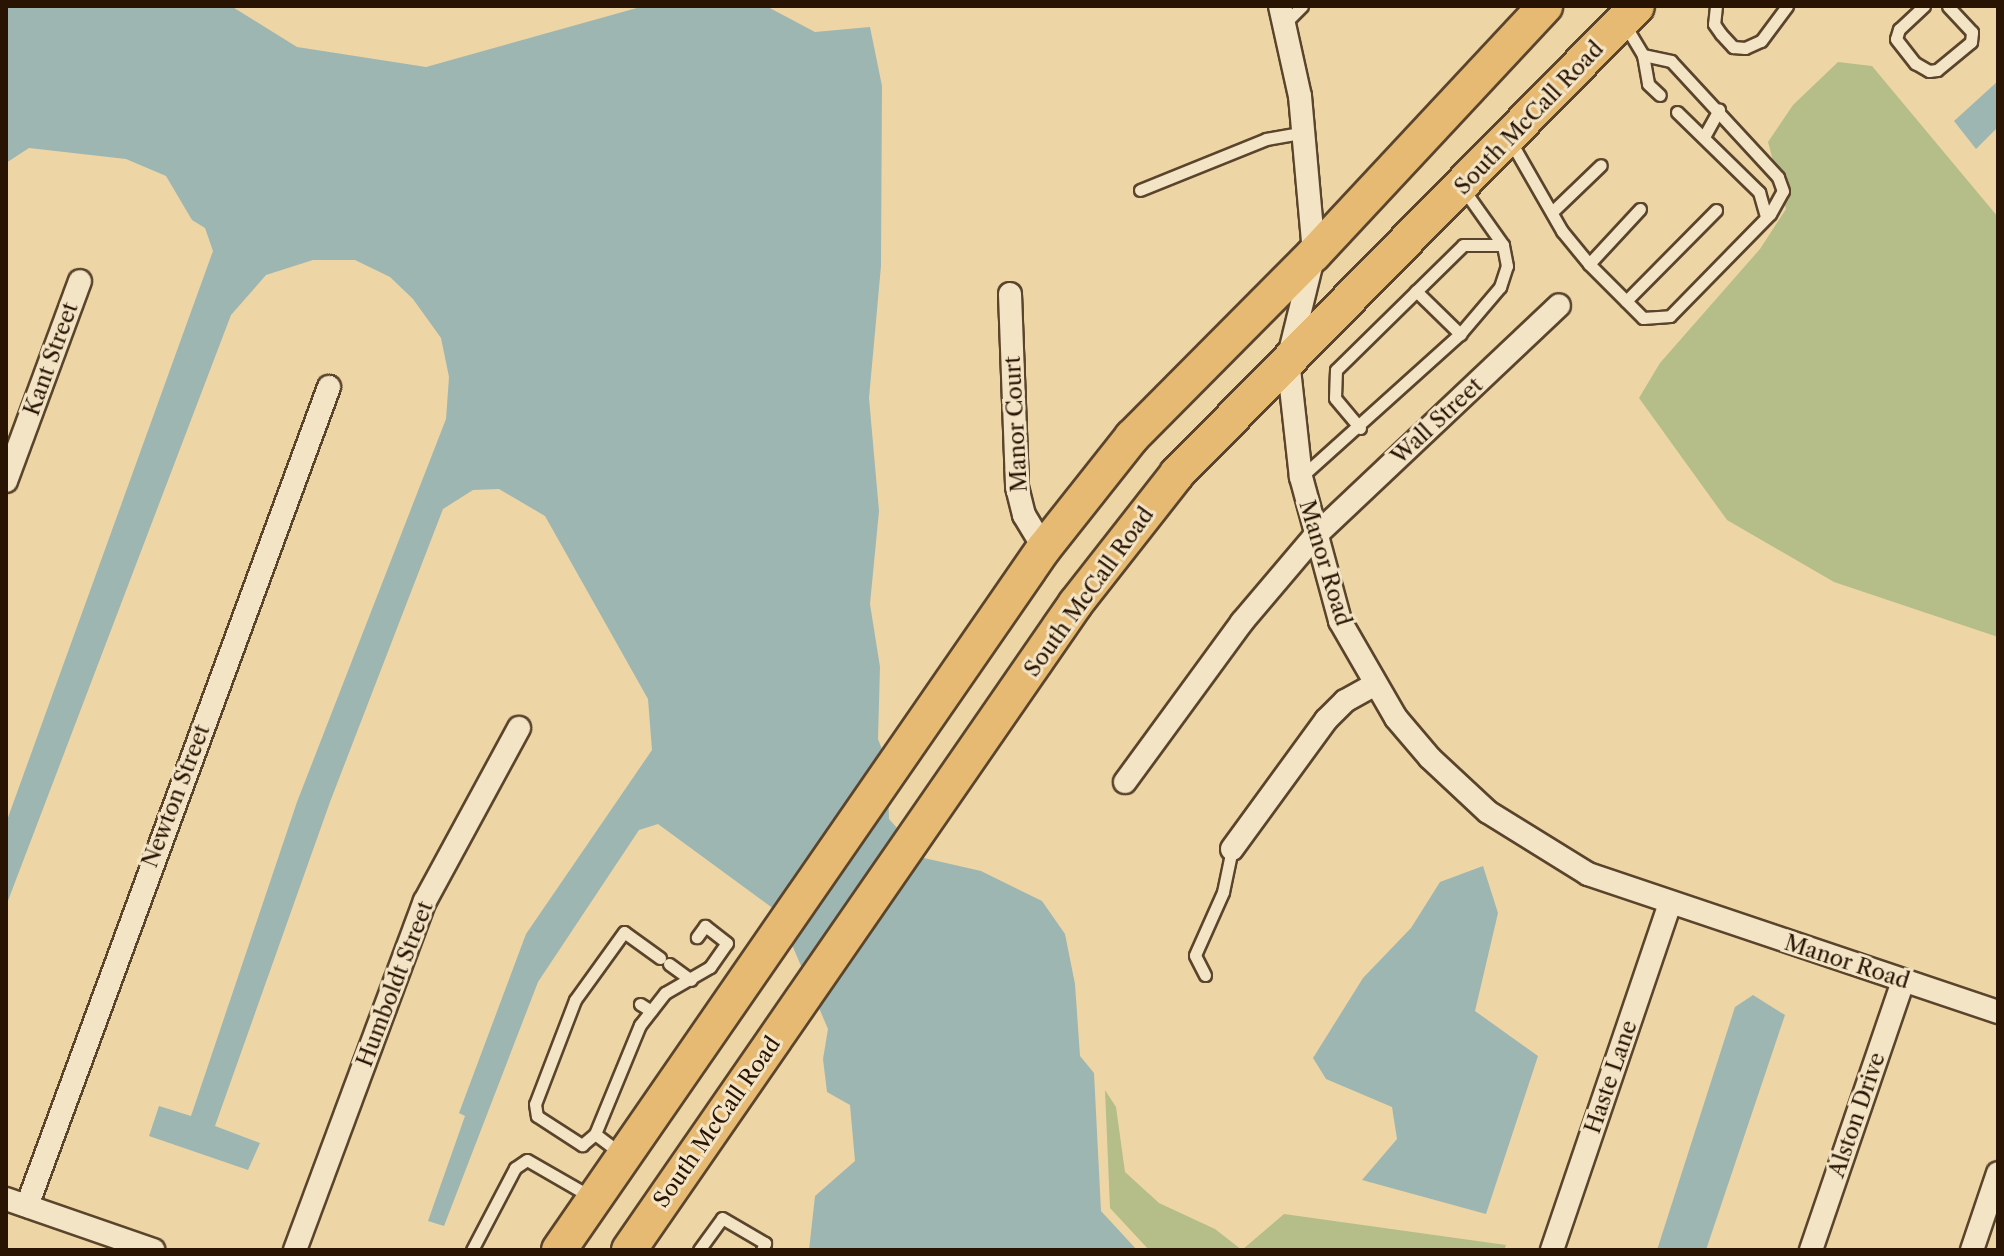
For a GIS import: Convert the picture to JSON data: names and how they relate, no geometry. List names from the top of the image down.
{
  "streets": {
    "main road": ["South McCall Road"],
    "street": [
      "Kant Street",
      "Wall Street",
      "Manor Court",
      "Manor Road",
      "Newton Street",
      "Humboldt Street",
      "Haste Lane",
      "Alston Drive"
    ]
  },
  "crossings": [
    ["South McCall Road", "Manor Road"],
    ["Wall Street", "Manor Road"],
    ["Manor Road", "Haste Lane"],
    ["Manor Road", "Alston Drive"]
  ]
}
